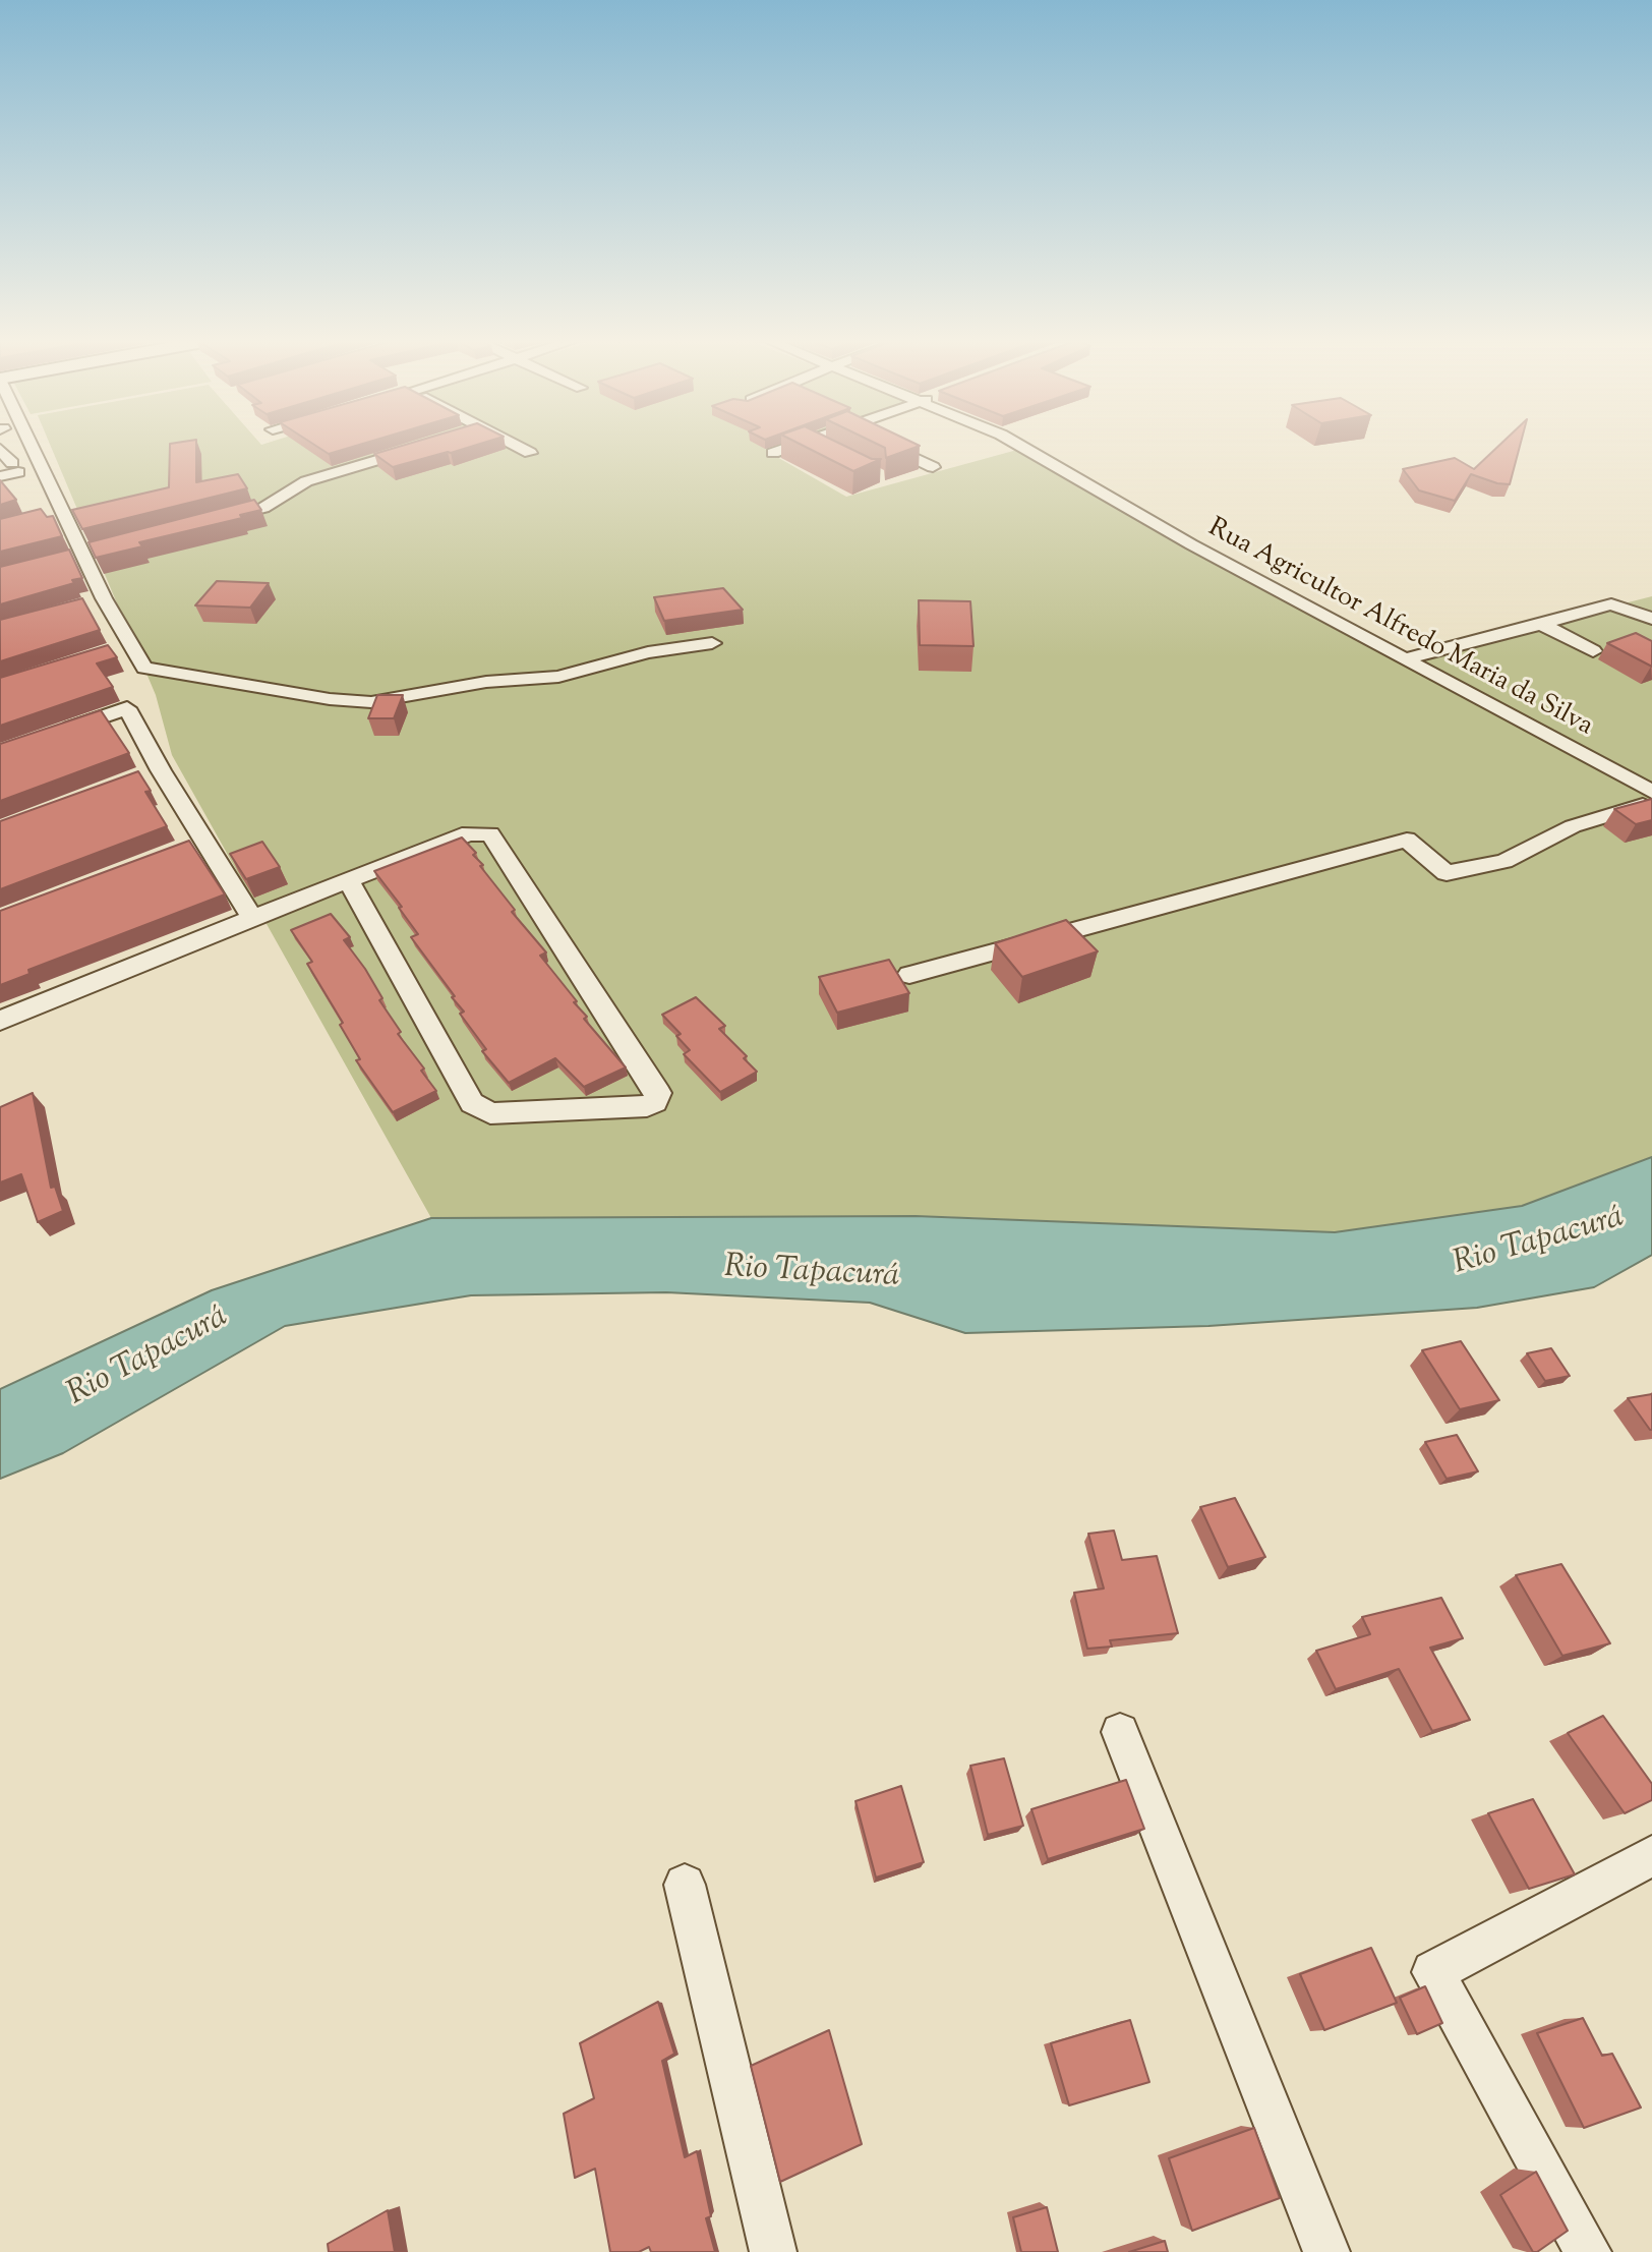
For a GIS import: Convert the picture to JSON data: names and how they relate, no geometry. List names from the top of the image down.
{
  "streets": {
    "street": ["Rua Agricultor Alfredo Maria da Silva"]
  },
  "water": ["Rio Tapacurá"]
}
